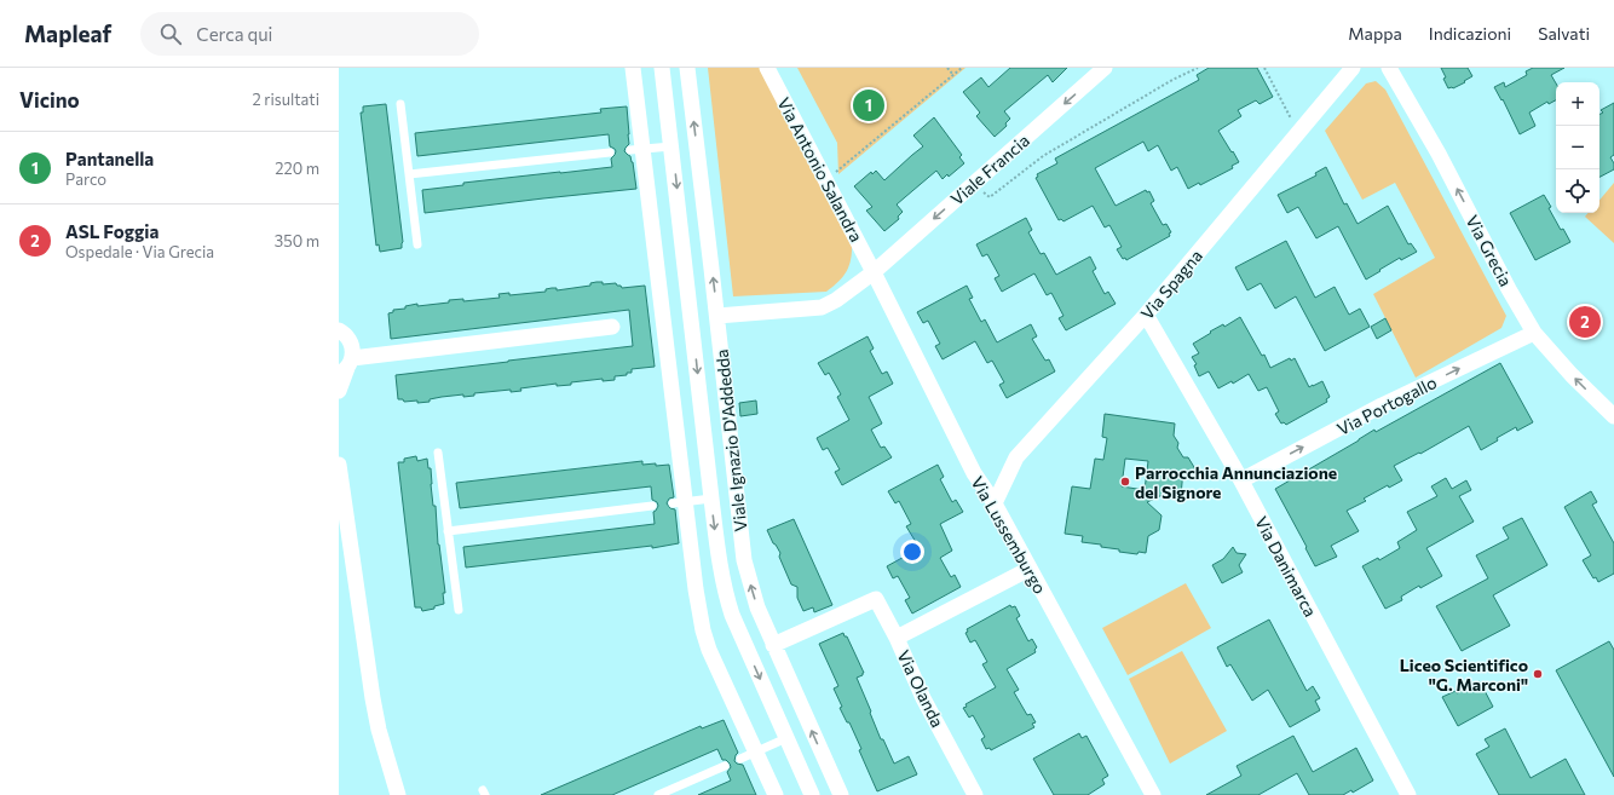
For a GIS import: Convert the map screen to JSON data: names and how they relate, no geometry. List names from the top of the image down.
{
  "streets": {
    "street": [
      "Via Antonio Salandra",
      "Viale Francia",
      "Via Grecia",
      "Via Spagna",
      "Via Portogallo",
      "Viale Ignazio D'Addedda",
      "Via Lussemburgo",
      "Via Danimarca",
      "Via Olanda"
    ]
  },
  "crossings": [
    ["Via Antonio Salandra", "Viale Francia"],
    ["Via Antonio Salandra", "Via Lussemburgo"],
    ["Viale Francia", "Viale Ignazio D'Addedda"],
    ["Viale Francia", "Via Lussemburgo"],
    ["Via Grecia", "Via Portogallo"],
    ["Via Spagna", "Via Lussemburgo"],
    ["Via Spagna", "Via Danimarca"],
    ["Via Portogallo", "Via Danimarca"],
    ["Via Lussemburgo", "Via Olanda"]
  ],
  "one_way": ["Viale Francia", "Via Grecia", "Via Portogallo"],
  "places": ["Parrocchia Annunciazione del Signore", "Liceo Scientifico \"G. Marconi\""],
  "page": {
    "header": "Mapleaf",
    "search": "Cerca qui",
    "nav": ["Mappa", "Indicazioni", "Salvati"],
    "heading": ["Vicino", "2 risultati"],
    "map_buttons": ["+", "−"],
    "pins": ["1", "2"],
    "list": [
      {
        "mark": "1",
        "name": "Pantanella",
        "note": "Parco",
        "value": "220 m"
      },
      {
        "mark": "2",
        "name": "ASL Foggia",
        "note": "Ospedale · Via Grecia",
        "value": "350 m"
      }
    ]
  }
}
